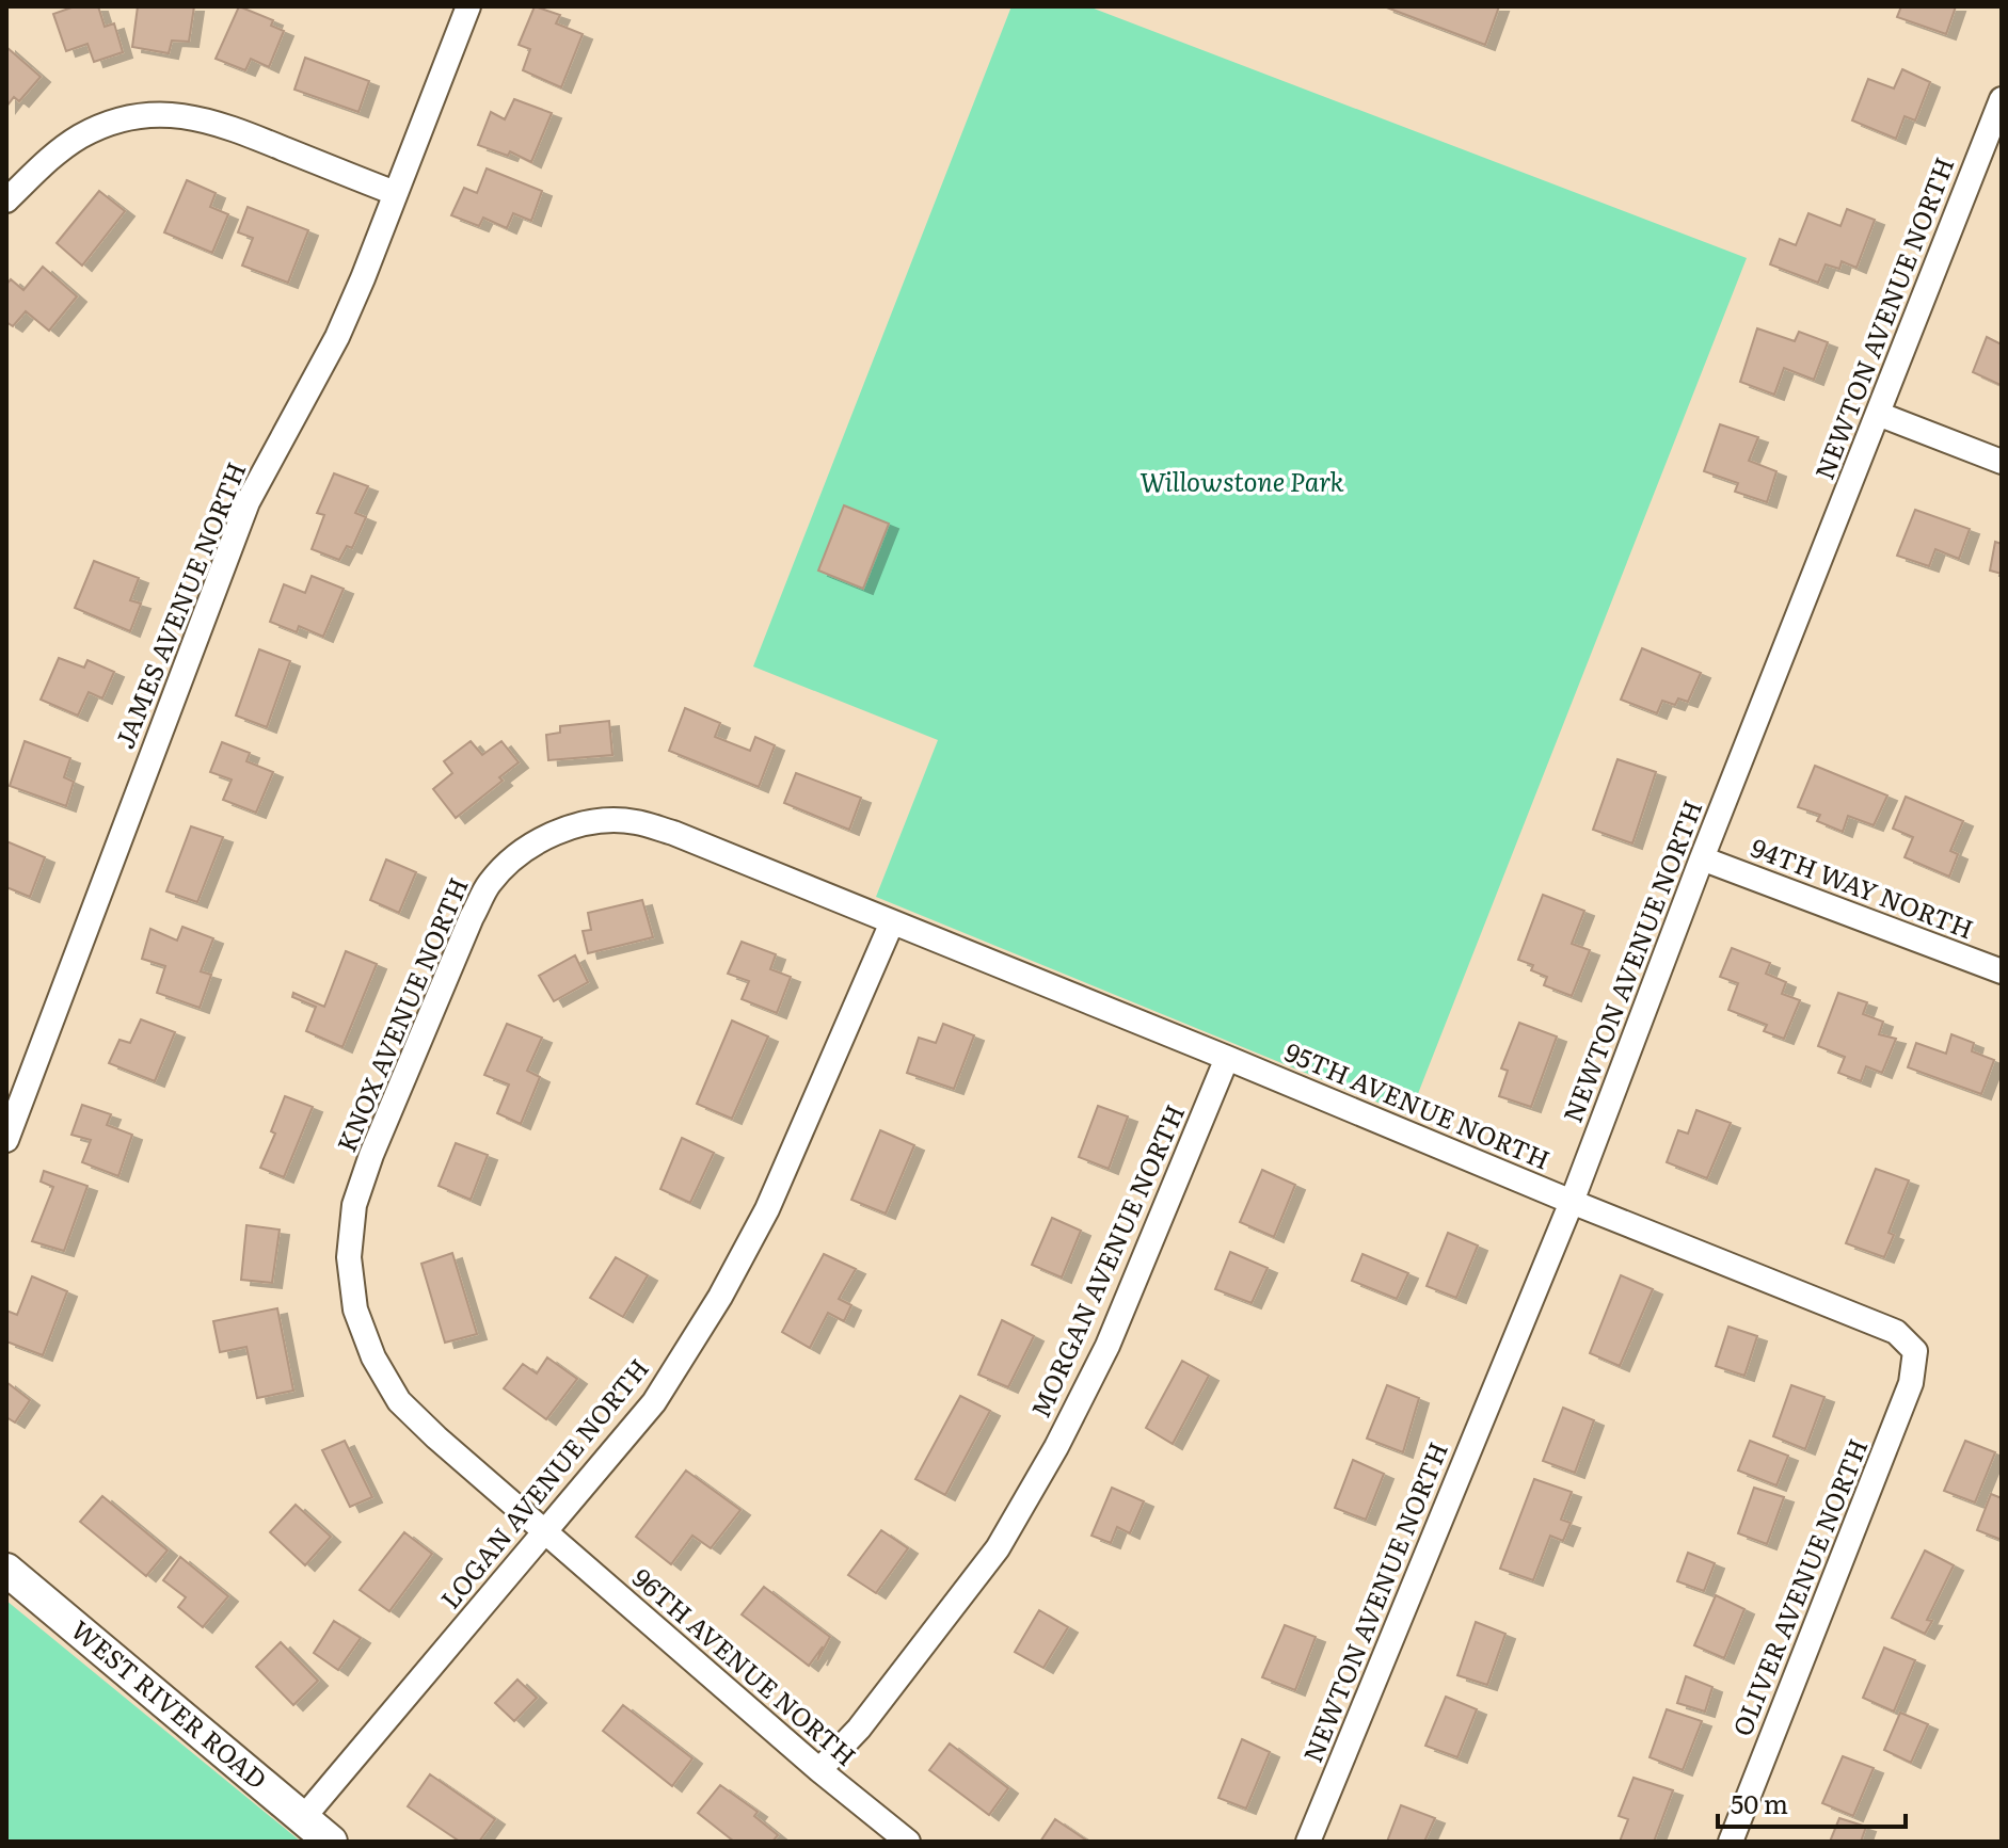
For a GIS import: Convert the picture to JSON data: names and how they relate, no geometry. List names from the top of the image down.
{
  "streets": {
    "street": [
      "NEWTON AVENUE NORTH",
      "JAMES AVENUE NORTH",
      "94TH WAY NORTH",
      "KNOX AVENUE NORTH",
      "95TH AVENUE NORTH",
      "MORGAN AVENUE NORTH",
      "LOGAN AVENUE NORTH",
      "OLIVER AVENUE NORTH",
      "96TH AVENUE NORTH",
      "WEST RIVER ROAD"
    ]
  },
  "crossings": [
    ["NEWTON AVENUE NORTH", "94TH WAY NORTH"],
    ["NEWTON AVENUE NORTH", "95TH AVENUE NORTH"],
    ["KNOX AVENUE NORTH", "95TH AVENUE NORTH"],
    ["KNOX AVENUE NORTH", "LOGAN AVENUE NORTH"],
    ["KNOX AVENUE NORTH", "96TH AVENUE NORTH"],
    ["95TH AVENUE NORTH", "MORGAN AVENUE NORTH"],
    ["95TH AVENUE NORTH", "LOGAN AVENUE NORTH"],
    ["95TH AVENUE NORTH", "OLIVER AVENUE NORTH"],
    ["MORGAN AVENUE NORTH", "96TH AVENUE NORTH"],
    ["LOGAN AVENUE NORTH", "96TH AVENUE NORTH"],
    ["LOGAN AVENUE NORTH", "WEST RIVER ROAD"]
  ],
  "parks": ["Willowstone Park"],
  "scale_bar": "50 m"
}
